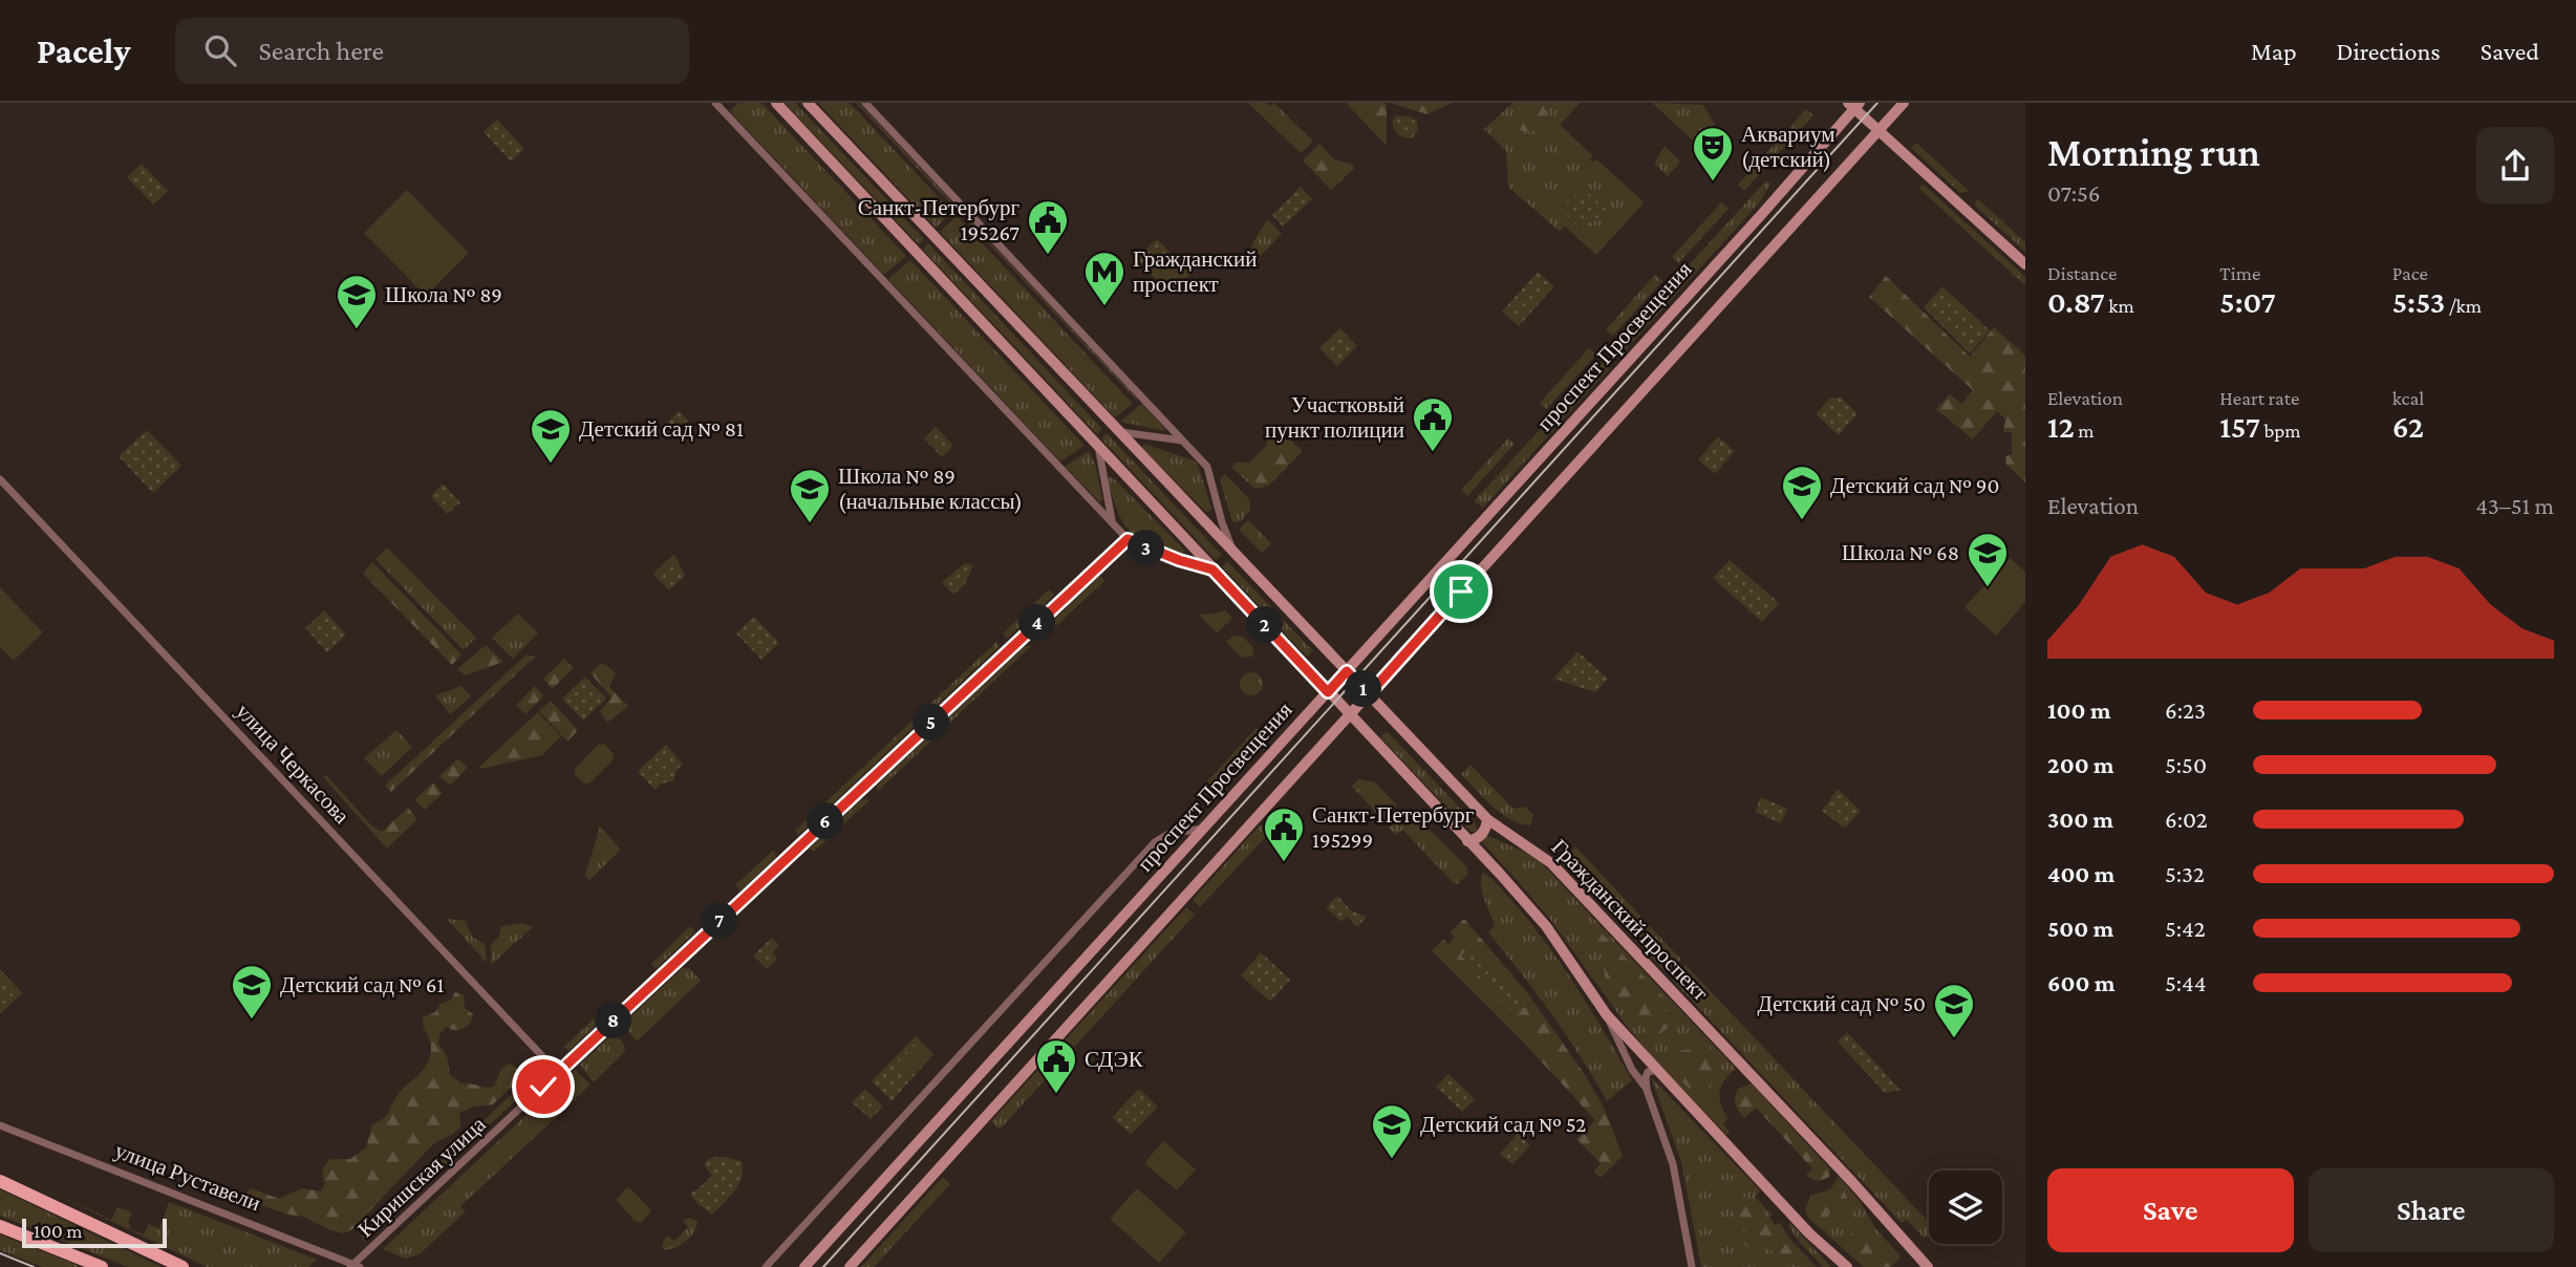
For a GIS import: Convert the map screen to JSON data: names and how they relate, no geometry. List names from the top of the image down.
{
  "streets": {
    "main road": ["проспект Просвещения", "Гражданский проспект"],
    "street": ["улица Черкасова", "улица Руставели", "Киришская улица"]
  },
  "crossings": [
    ["проспект Просвещения", "Гражданский проспект"],
    ["улица Черкасова", "Киришская улица"],
    ["улица Руставели", "Киришская улица"]
  ],
  "places": {
    "theatre": ["Аквариум (детский)"],
    "public building": [
      "Санкт-Петербург 195267",
      "Участковый пункт полиции",
      "Санкт-Петербург 195299",
      "СДЭК"
    ],
    "metro station": ["Гражданский проспект"],
    "school or university": [
      "Школа № 89",
      "Детский сад № 81",
      "Детский сад № 90",
      "Школа № 89 (начальные классы)",
      "Школа № 68",
      "Детский сад № 61",
      "Детский сад № 50",
      "Детский сад № 52"
    ]
  },
  "scale_bar": "100 m",
  "page": {
    "header": "Pacely",
    "search": "Search here",
    "nav": ["Map", "Directions", "Saved"],
    "heading": ["Morning run", "07:56"],
    "stats": [
      ["Distance", "0.87 km"],
      ["Time", "5:07"],
      ["Pace", "5:53 /km"],
      ["Elevation", "12 m"],
      ["Heart rate", "157 bpm"],
      ["kcal", "62"]
    ],
    "chart": ["Elevation", "43–51 m"],
    "pins": [
      "3",
      "4",
      "2",
      "1",
      "5",
      "6",
      "7",
      "8"
    ],
    "list": [
      {
        "name": "100 m",
        "note": "6:23"
      },
      {
        "name": "200 m",
        "note": "5:50"
      },
      {
        "name": "300 m",
        "note": "6:02"
      },
      {
        "name": "400 m",
        "note": "5:32"
      },
      {
        "name": "500 m",
        "note": "5:42"
      },
      {
        "name": "600 m",
        "note": "5:44"
      }
    ],
    "buttons": ["Save", "Share"],
    "scale": "100 m"
  }
}
